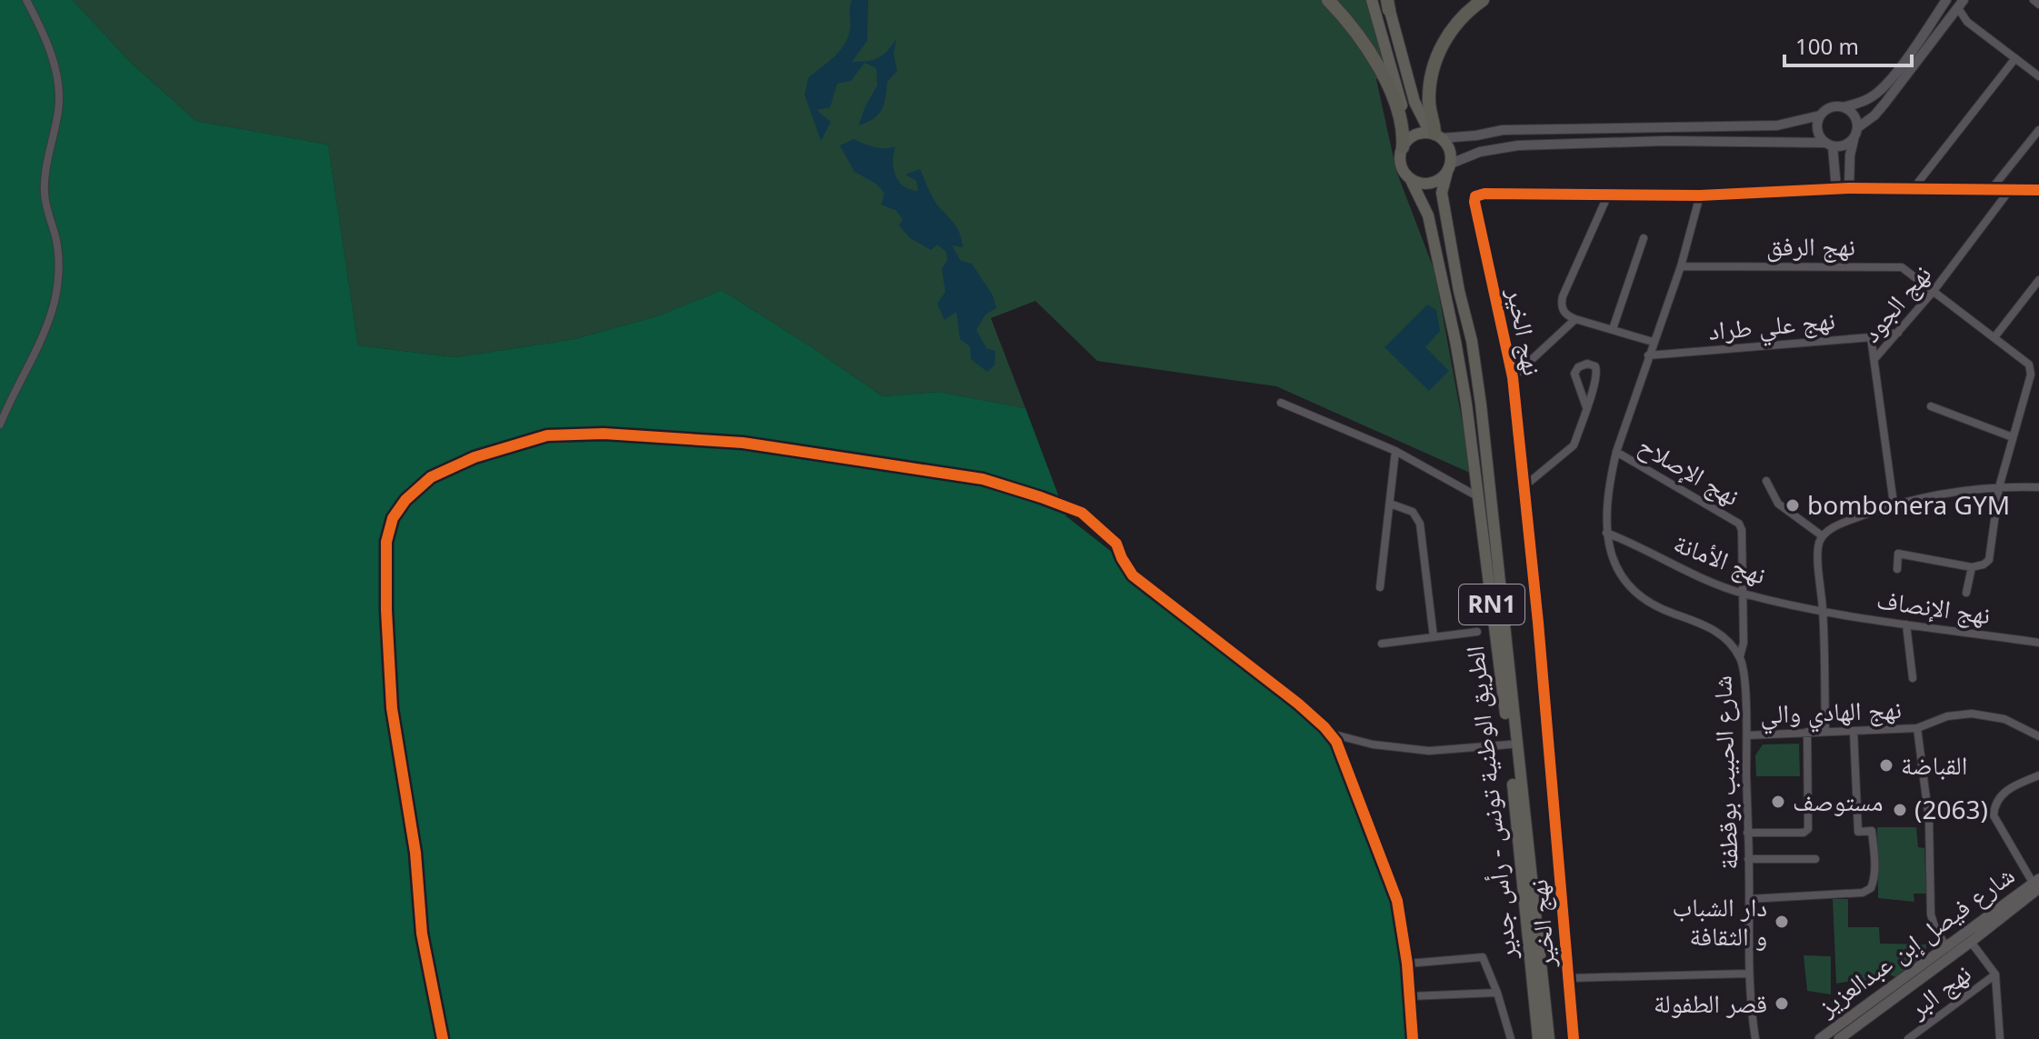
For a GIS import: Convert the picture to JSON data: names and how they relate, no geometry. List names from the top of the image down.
{
  "streets": {
    "main road": ["RN1", "الطريق الوطنية تونس - رأس جدير", "شارع فيصل إبن عبدالعزيز"],
    "street": [
      "نهج الرفق",
      "نهج الجود",
      "نهج علي طراد",
      "نهج الخير",
      "نهج الإصلاح",
      "نهج الأمانة",
      "نهج الإنصاف",
      "نهج الهادي والي",
      "شارع الحبيب بوقطفة",
      "نهج البر"
    ]
  },
  "crossings": [
    ["نهج الرفق", "نهج الجود"],
    ["نهج الرفق", "شارع الحبيب بوقطفة"],
    ["نهج الجود", "نهج علي طراد"],
    ["نهج الجود", "نهج الخير"],
    ["نهج علي طراد", "شارع الحبيب بوقطفة"],
    ["نهج الخير", "شارع الحبيب بوقطفة"],
    ["نهج الإصلاح", "نهج الأمانة"],
    ["نهج الإصلاح", "شارع الحبيب بوقطفة"],
    ["نهج الأمانة", "نهج الإنصاف"],
    ["نهج الأمانة", "شارع الحبيب بوقطفة"],
    ["RN1", "الطريق الوطنية تونس - رأس جدير"],
    ["نهج الهادي والي", "شارع الحبيب بوقطفة"]
  ],
  "places": [
    "bombonera GYM",
    "القباضة",
    "مستوصف",
    "(2063)",
    "دار الشباب و الثقافة",
    "قصر الطفولة"
  ],
  "scale_bar": "100 m"
}
